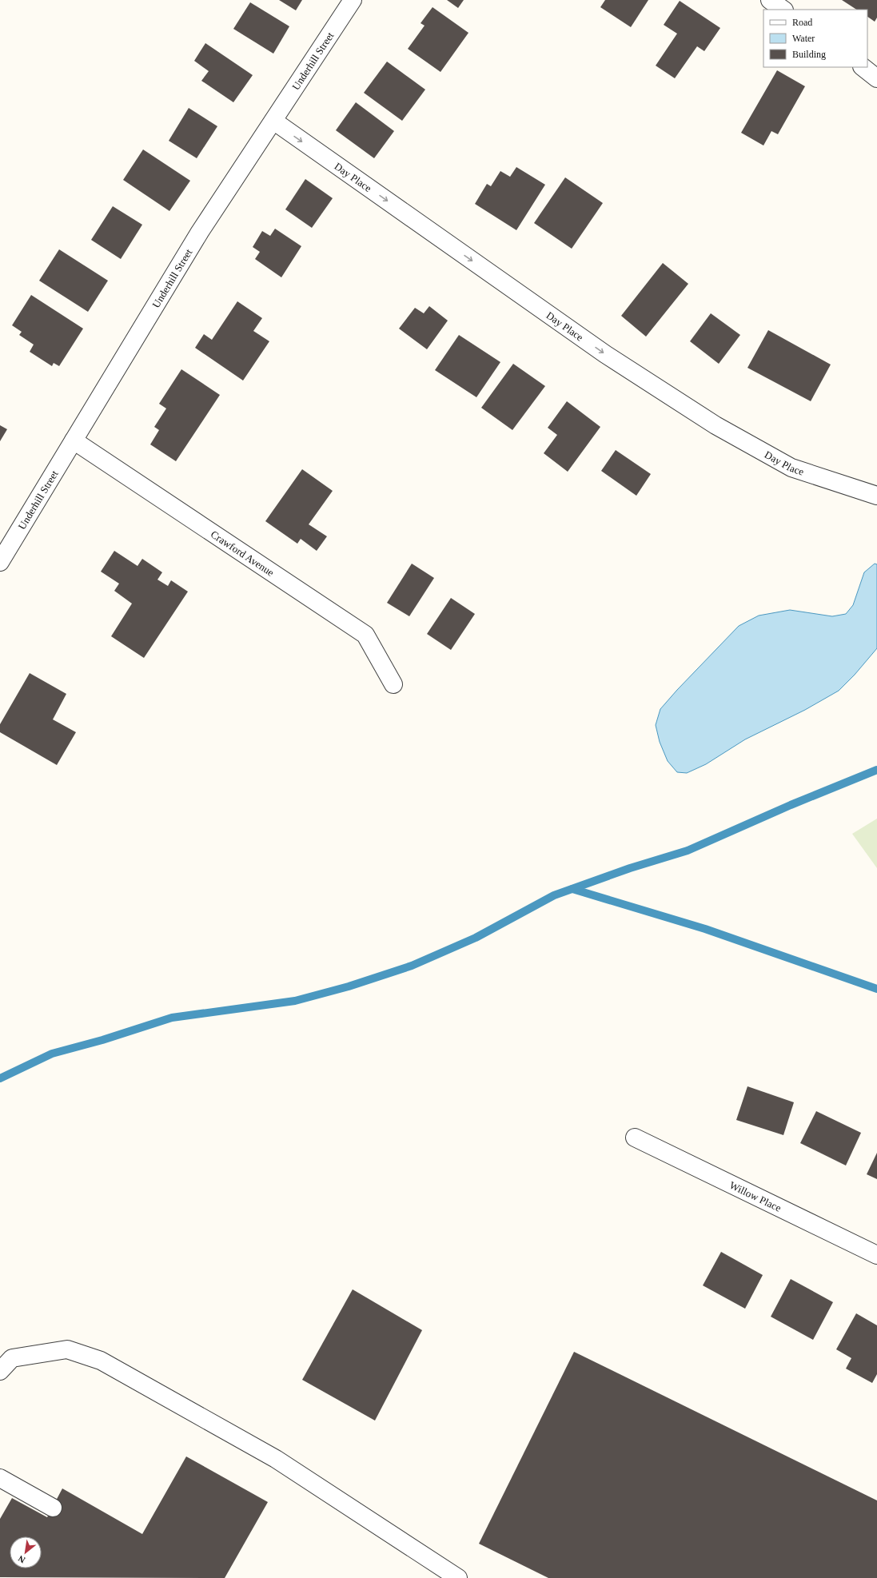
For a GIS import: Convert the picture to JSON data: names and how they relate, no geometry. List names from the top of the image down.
{
  "streets": {
    "street": [
      "Underhill Street",
      "Day Place",
      "Crawford Avenue",
      "Willow Place"
    ]
  },
  "crossings": [
    ["Underhill Street", "Day Place"],
    ["Underhill Street", "Crawford Avenue"]
  ],
  "one_way": ["Day Place"],
  "legend": ["Road", "Water", "Building"],
  "north": "bottom left"
}
